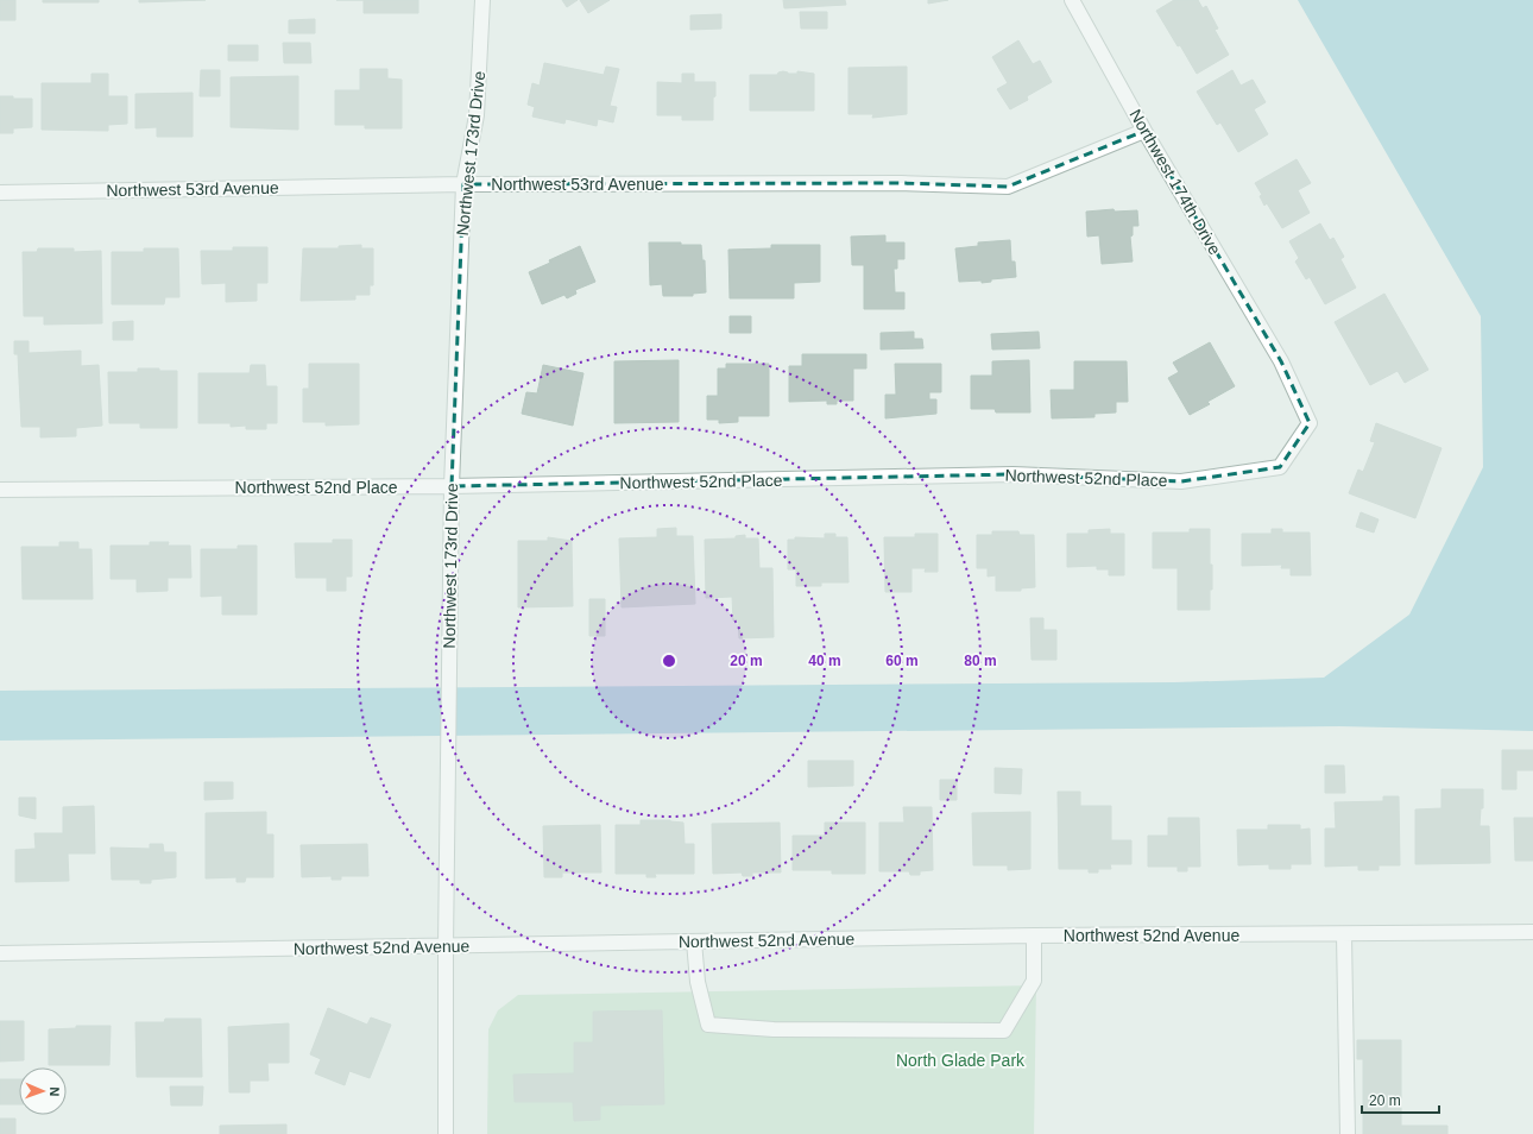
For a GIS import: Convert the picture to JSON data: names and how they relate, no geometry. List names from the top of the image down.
{
  "streets": {
    "street": [
      "Northwest 173rd Drive",
      "Northwest 174th Drive",
      "Northwest 53rd Avenue",
      "Northwest 52nd Place",
      "Northwest 52nd Avenue"
    ]
  },
  "crossings": [
    ["Northwest 173rd Drive", "Northwest 53rd Avenue"],
    ["Northwest 173rd Drive", "Northwest 52nd Place"],
    ["Northwest 173rd Drive", "Northwest 52nd Avenue"],
    ["Northwest 174th Drive", "Northwest 53rd Avenue"],
    ["Northwest 174th Drive", "Northwest 52nd Place"]
  ],
  "parks": ["North Glade Park"],
  "scale_bar": "20 m",
  "north": "right",
  "rings": [
    "20 m",
    "40 m",
    "60 m",
    "80 m"
  ]
}
